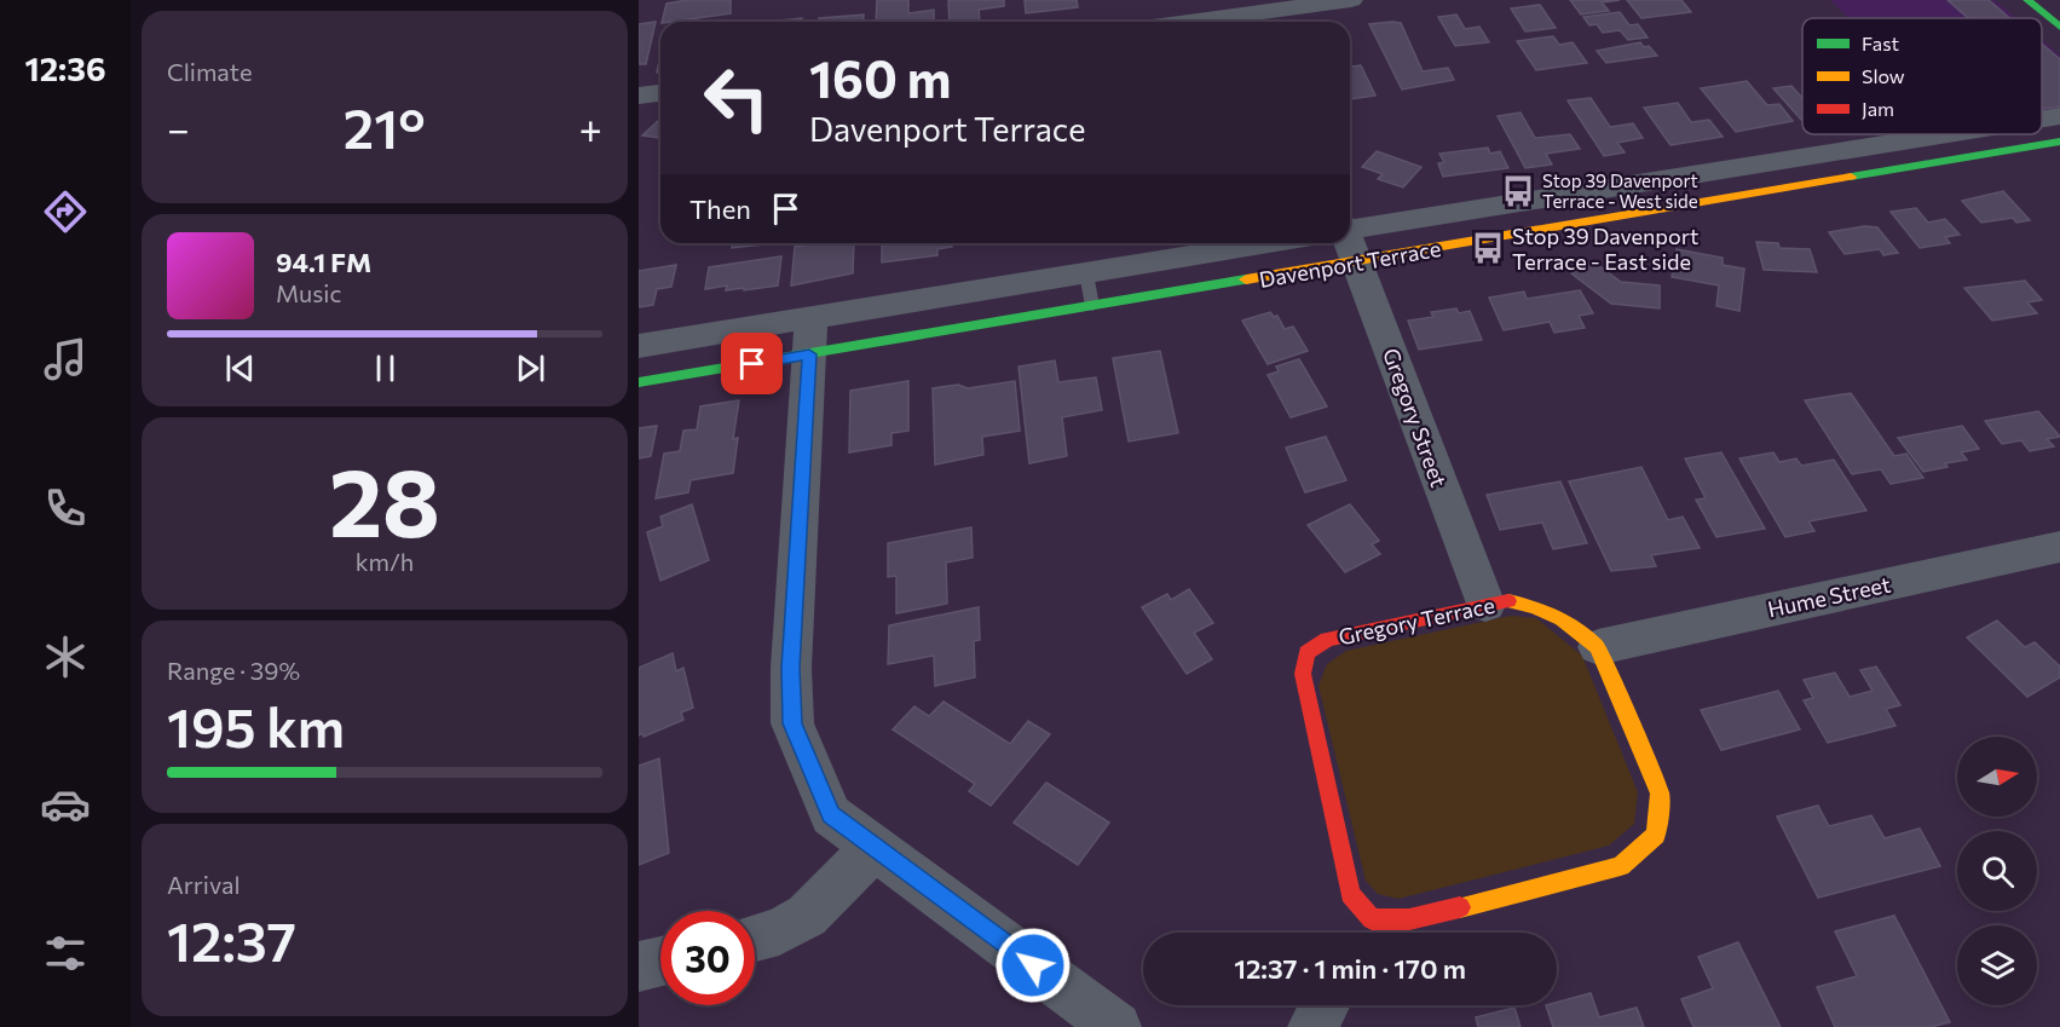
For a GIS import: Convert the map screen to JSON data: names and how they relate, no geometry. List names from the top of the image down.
{
  "streets": {
    "street": [
      "Davenport Terrace",
      "Gregory Street",
      "Hume Street",
      "Gregory Terrace"
    ]
  },
  "crossings": [
    ["Gregory Street", "Gregory Terrace"],
    ["Hume Street", "Gregory Terrace"]
  ],
  "places": {
    "bus stop": ["Stop 39 Davenport Terrace - West side", "Stop 39 Davenport Terrace - East side"]
  },
  "legend": ["Fast", "Slow", "Jam"],
  "north": "right",
  "page": {
    "tabs": "12:36",
    "tile": [
      "Climate",
      ["28", "km/h"],
      ["Range · 39%", "195 km"],
      ["Arrival", "12:37"]
    ],
    "turn": ["160 m", "Davenport Terrace"],
    "heat": ["−", "21°", "+"],
    "then": "Then",
    "song": ["94.1 FM", "Music"],
    "limit": "30",
    "trip": "12:37 · 1 min · 170 m"
  }
}
